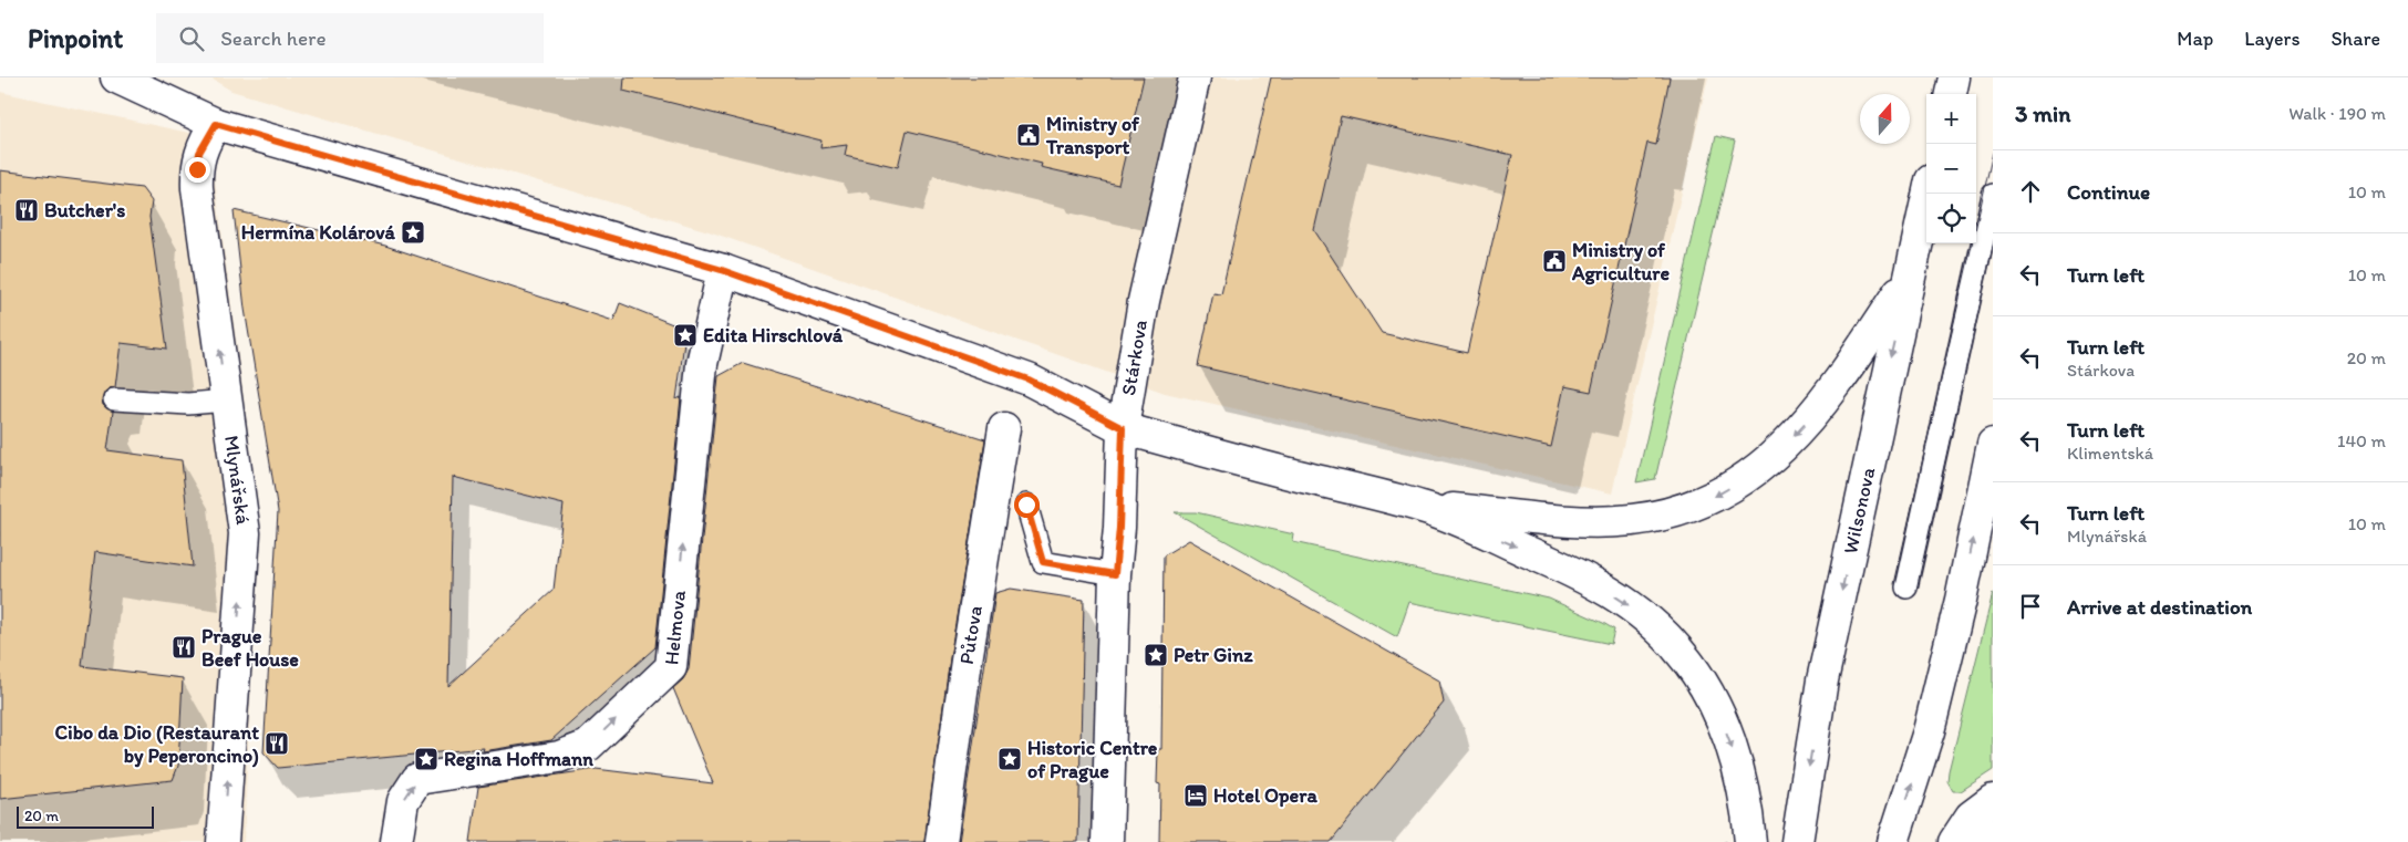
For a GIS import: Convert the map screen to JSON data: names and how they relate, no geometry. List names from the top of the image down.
{
  "streets": {
    "street": [
      "Stárkova",
      "Mlynářská",
      "Wilsonova",
      "Helmova",
      "Půtova"
    ]
  },
  "one_way": ["Mlynářská", "Helmova"],
  "places": {
    "public building": ["Ministry of Transport", "Ministry of Agriculture"],
    "restaurant": ["Butcher's", "Prague Beef House", "Cibo da Dio (Restaurant by Peperoncino)"],
    "place": [
      "Hermína Kolárová",
      "Edita Hirschlová",
      "Petr Ginz",
      "Regina Hoffmann",
      "Historic Centre of Prague"
    ],
    "hotel": ["Hotel Opera"]
  },
  "scale_bar": "20 m",
  "north": "top",
  "page": {
    "header": "Pinpoint",
    "search": "Search here",
    "nav": ["Map", "Layers", "Share"],
    "heading": ["3 min", "Walk · 190 m"],
    "map_buttons": ["+", "−"],
    "list": [
      ["Continue", "10 m"],
      ["Turn left", "10 m"],
      ["Turn left", "Stárkova", "20 m"],
      ["Turn left", "Klimentská", "140 m"],
      ["Turn left", "Mlynářská", "10 m"],
      "Arrive at destination"
    ],
    "scale": "20 m"
  }
}
